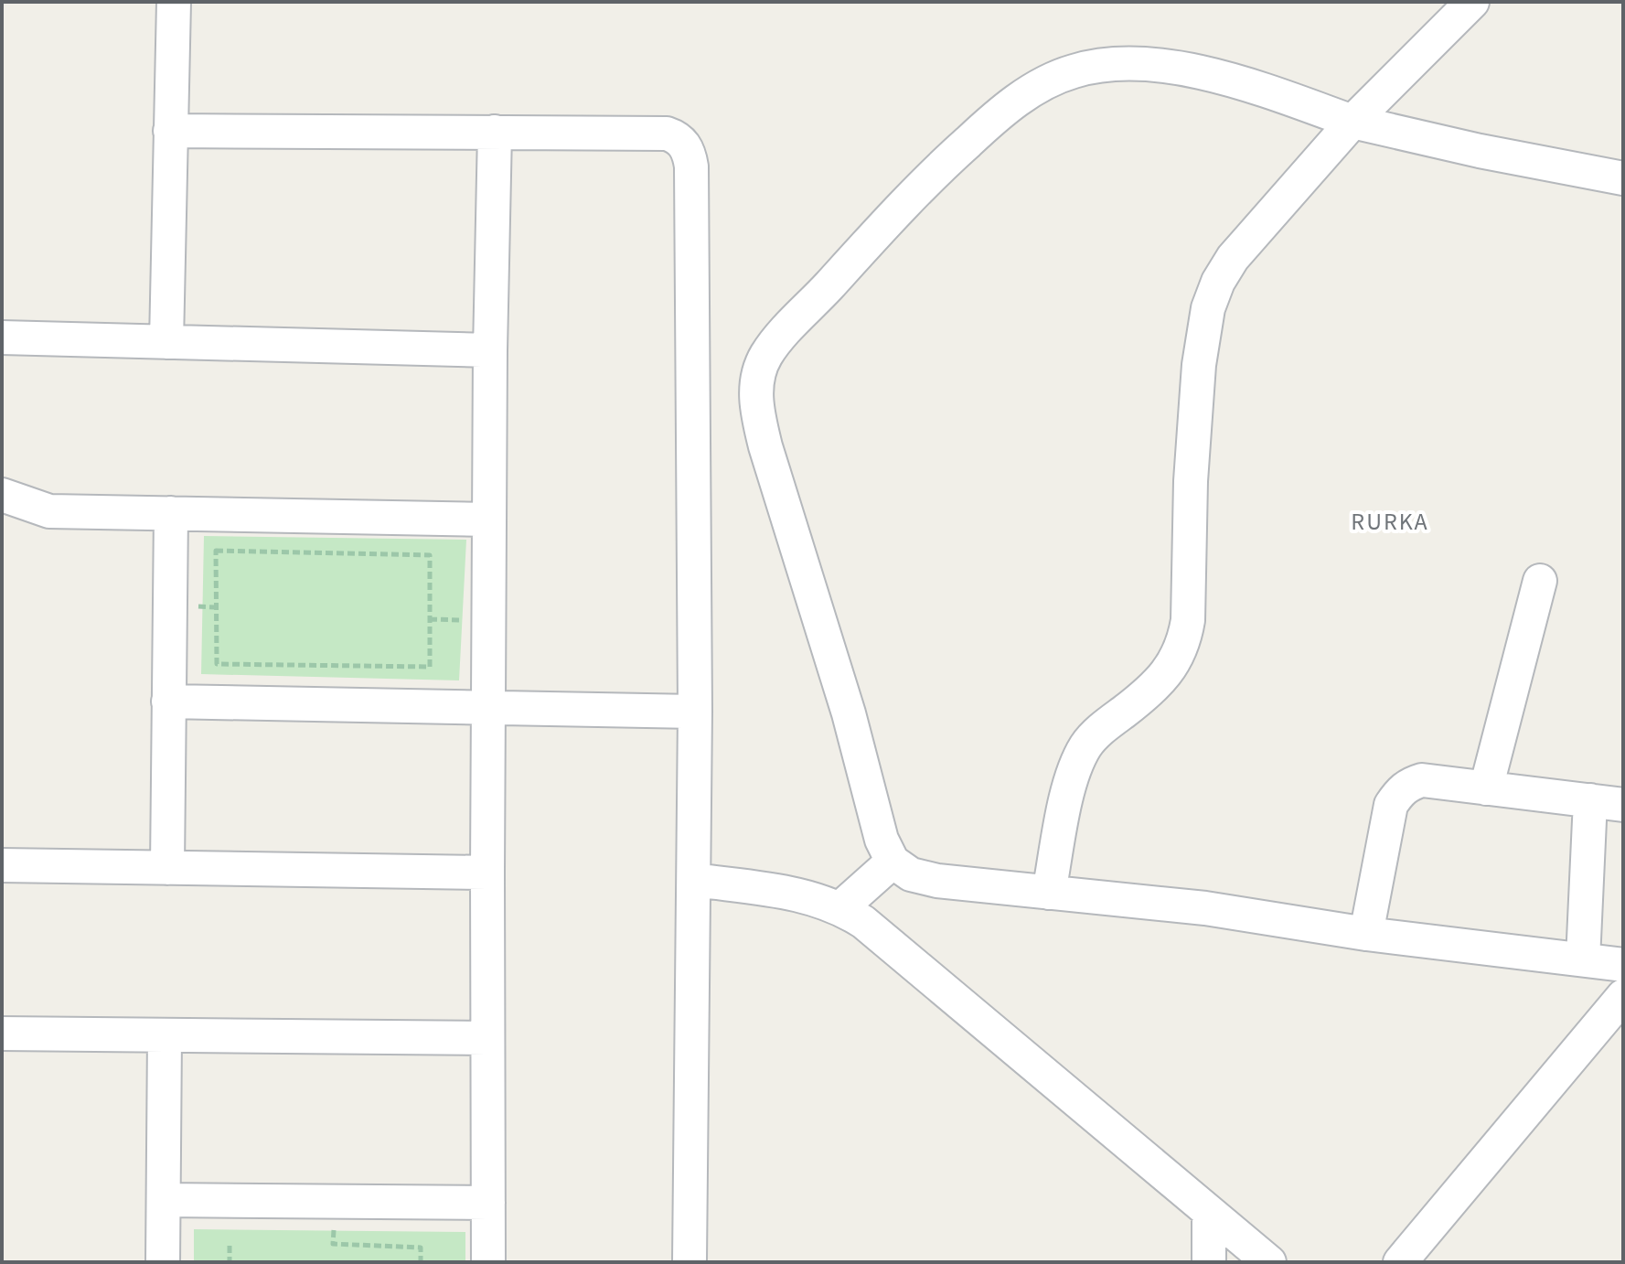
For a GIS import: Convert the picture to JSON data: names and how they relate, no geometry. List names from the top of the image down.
{
  "districts": ["RURKA"]
}
